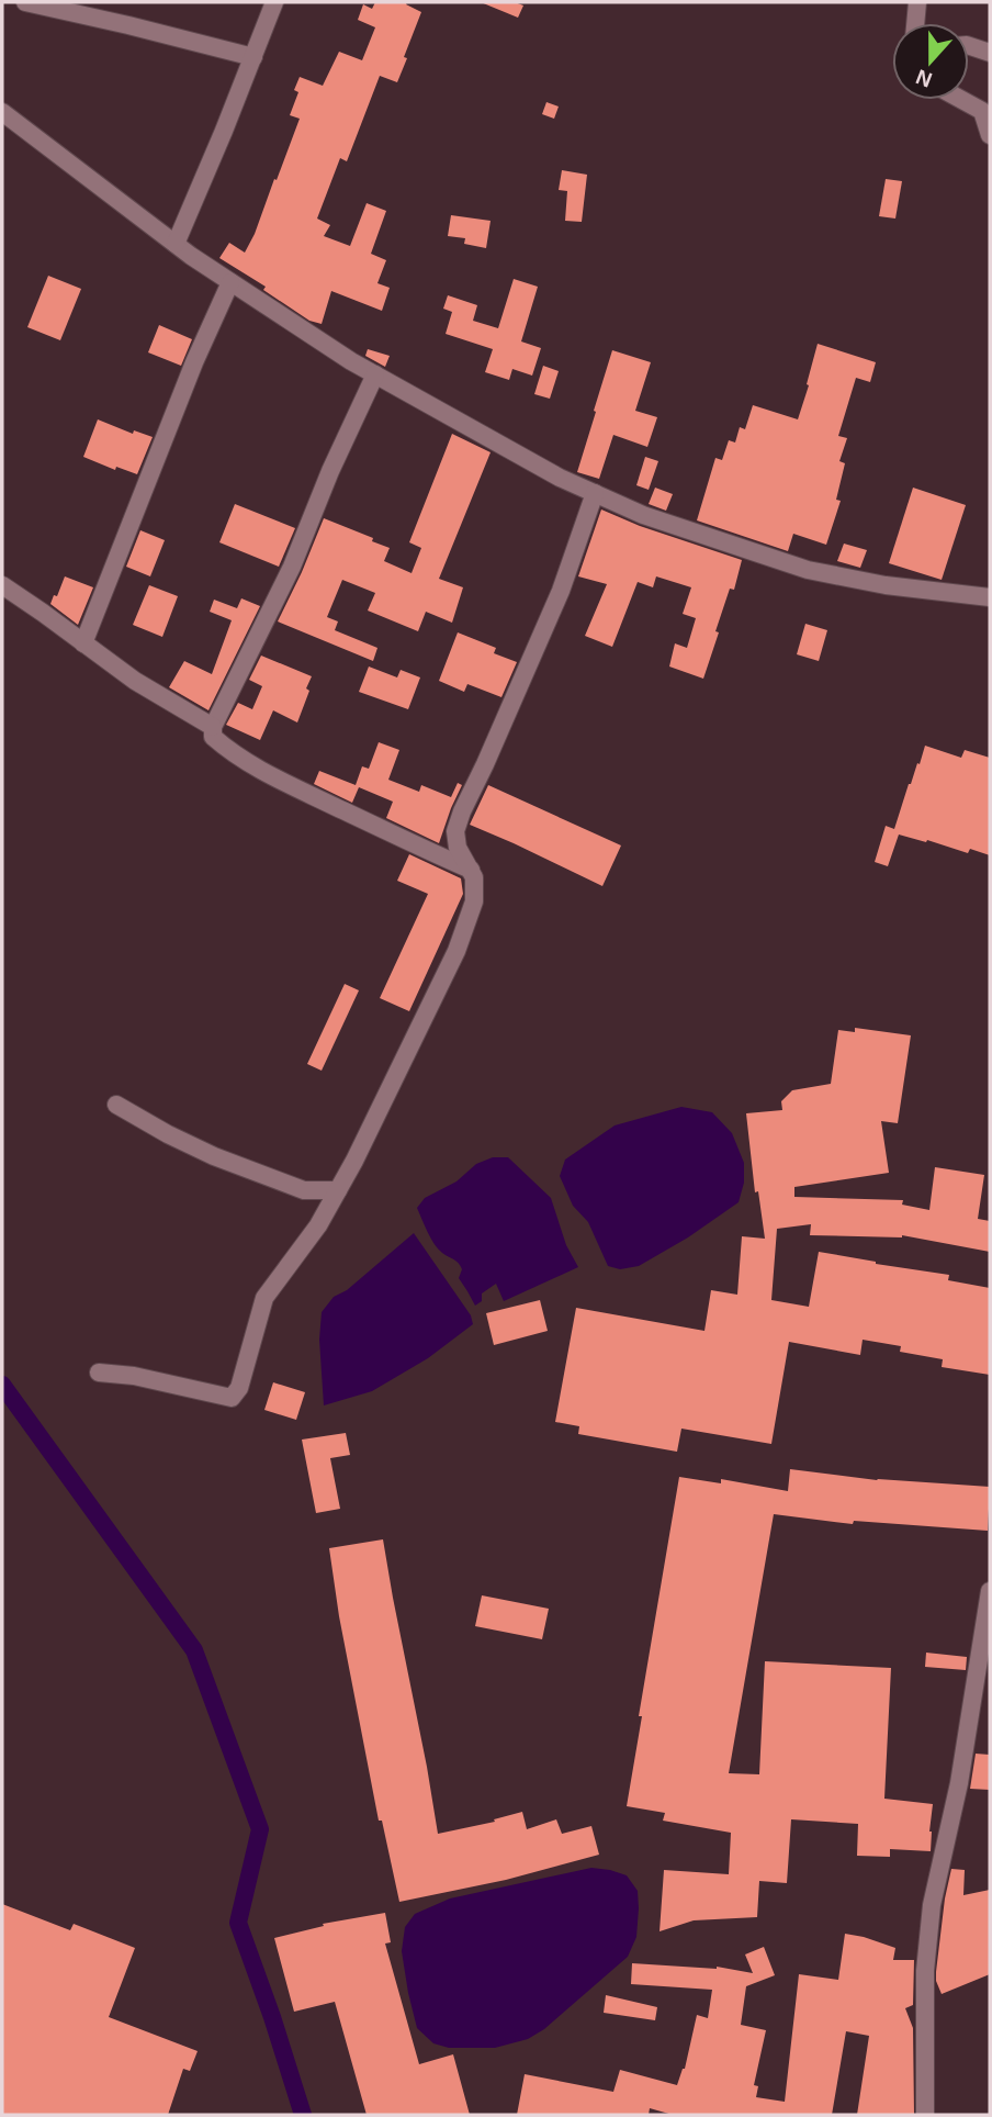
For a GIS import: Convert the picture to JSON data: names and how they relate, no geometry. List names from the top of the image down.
{
  "north": "bottom"
}
